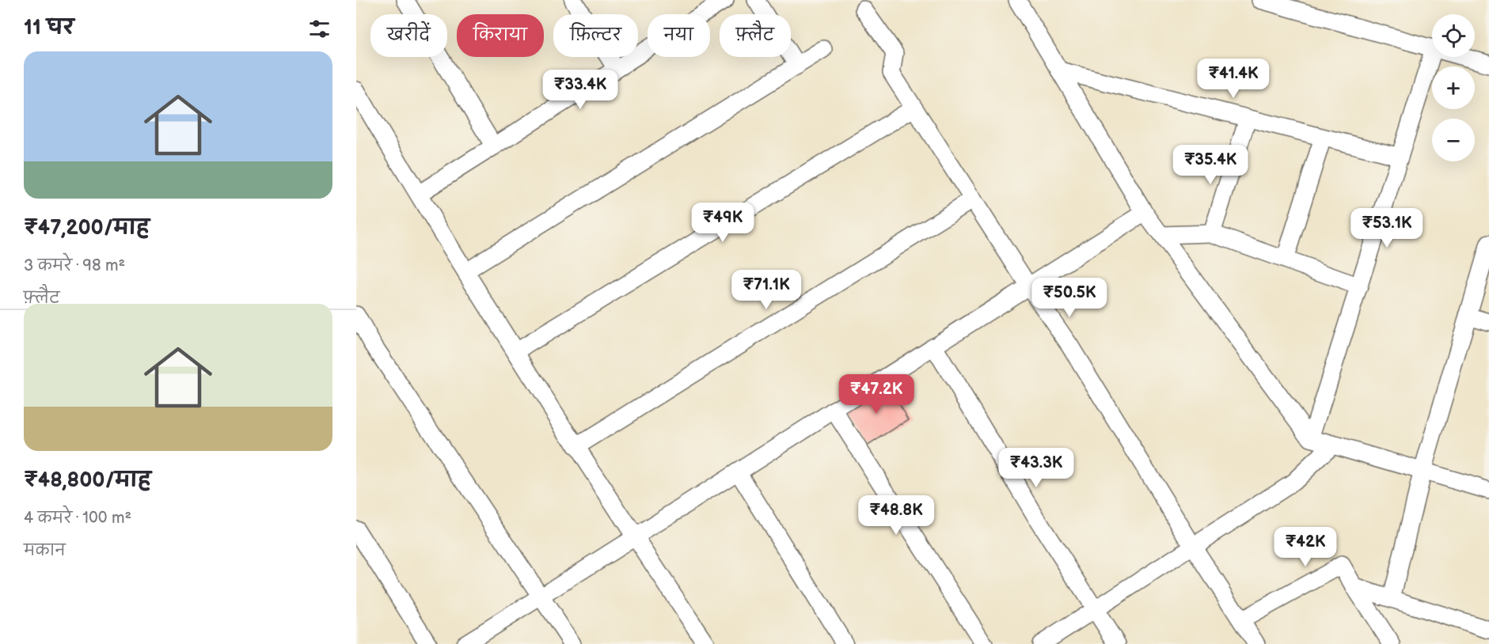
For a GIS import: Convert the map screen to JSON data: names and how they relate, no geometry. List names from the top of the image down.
{
  "page": {
    "heading": "11 घर",
    "map_buttons": ["+", "−"],
    "chip": [
      "खरीदें",
      "किराया",
      "फ़िल्टर",
      "नया",
      "फ़्लैट"
    ],
    "list": [
      {
        "name": "₹47,200/माह",
        "note": "3 कमरे · 98 m² · फ़्लैट"
      },
      {
        "name": "₹48,800/माह",
        "note": "4 कमरे · 100 m² · मकान"
      }
    ],
    "price": [
      "₹41.4K",
      "₹33.4K",
      "₹35.4K",
      "₹49K",
      "₹53.1K",
      "₹71.1K",
      "₹50.5K",
      "₹47.2K",
      "₹43.3K",
      "₹48.8K",
      "₹42K"
    ]
  }
}
